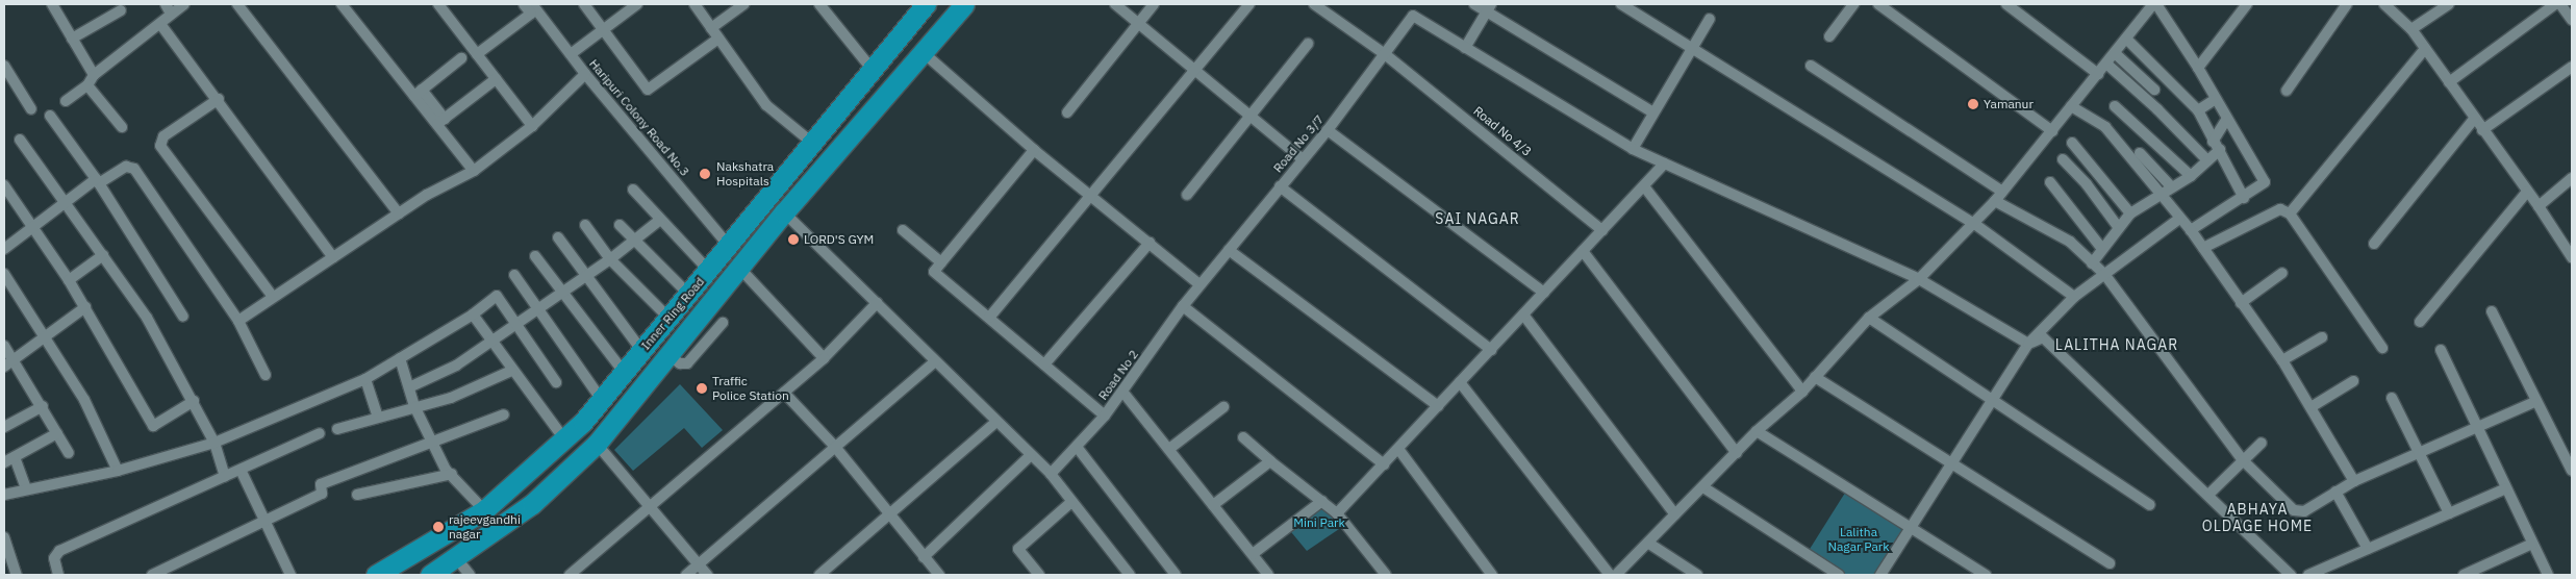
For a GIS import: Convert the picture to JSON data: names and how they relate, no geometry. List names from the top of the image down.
{
  "streets": {
    "highway": ["Inner Ring Road"],
    "street": [
      "Haripuri Colony Road No.3",
      "Road No 4/3",
      "Road No 3/7",
      "Road No 2"
    ]
  },
  "crossings": [
    ["Haripuri Colony Road No.3", "Inner Ring Road"],
    ["Road No 4/3", "Road No 3/7"],
    ["Road No 3/7", "Road No 2"]
  ],
  "districts": ["SAI NAGAR", "LALITHA NAGAR", "ABHAYA OLDAGE HOME"],
  "parks": ["Mini Park", "Lalitha Nagar Park"],
  "places": [
    "Yamanur",
    "Nakshatra Hospitals",
    "LORD'S GYM",
    "Traffic Police Station",
    "rajeevgandhi nagar"
  ]
}
